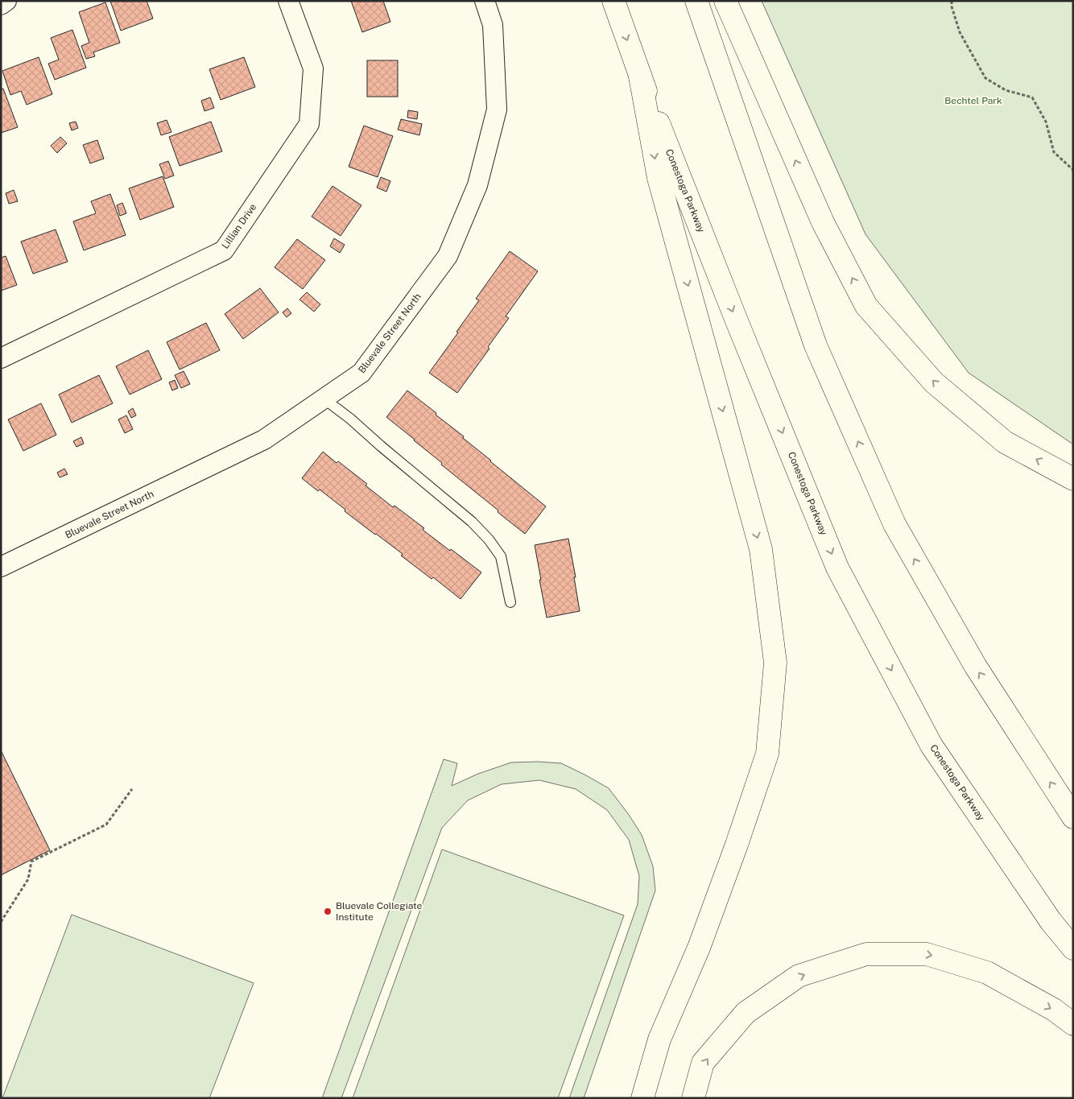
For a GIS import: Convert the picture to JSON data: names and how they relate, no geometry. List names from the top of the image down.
{
  "streets": {
    "highway": ["Conestoga Parkway"],
    "street": ["Lillian Drive", "Bluevale Street North"]
  },
  "parks": ["Bechtel Park"],
  "places": ["Bluevale Collegiate Institute"]
}
